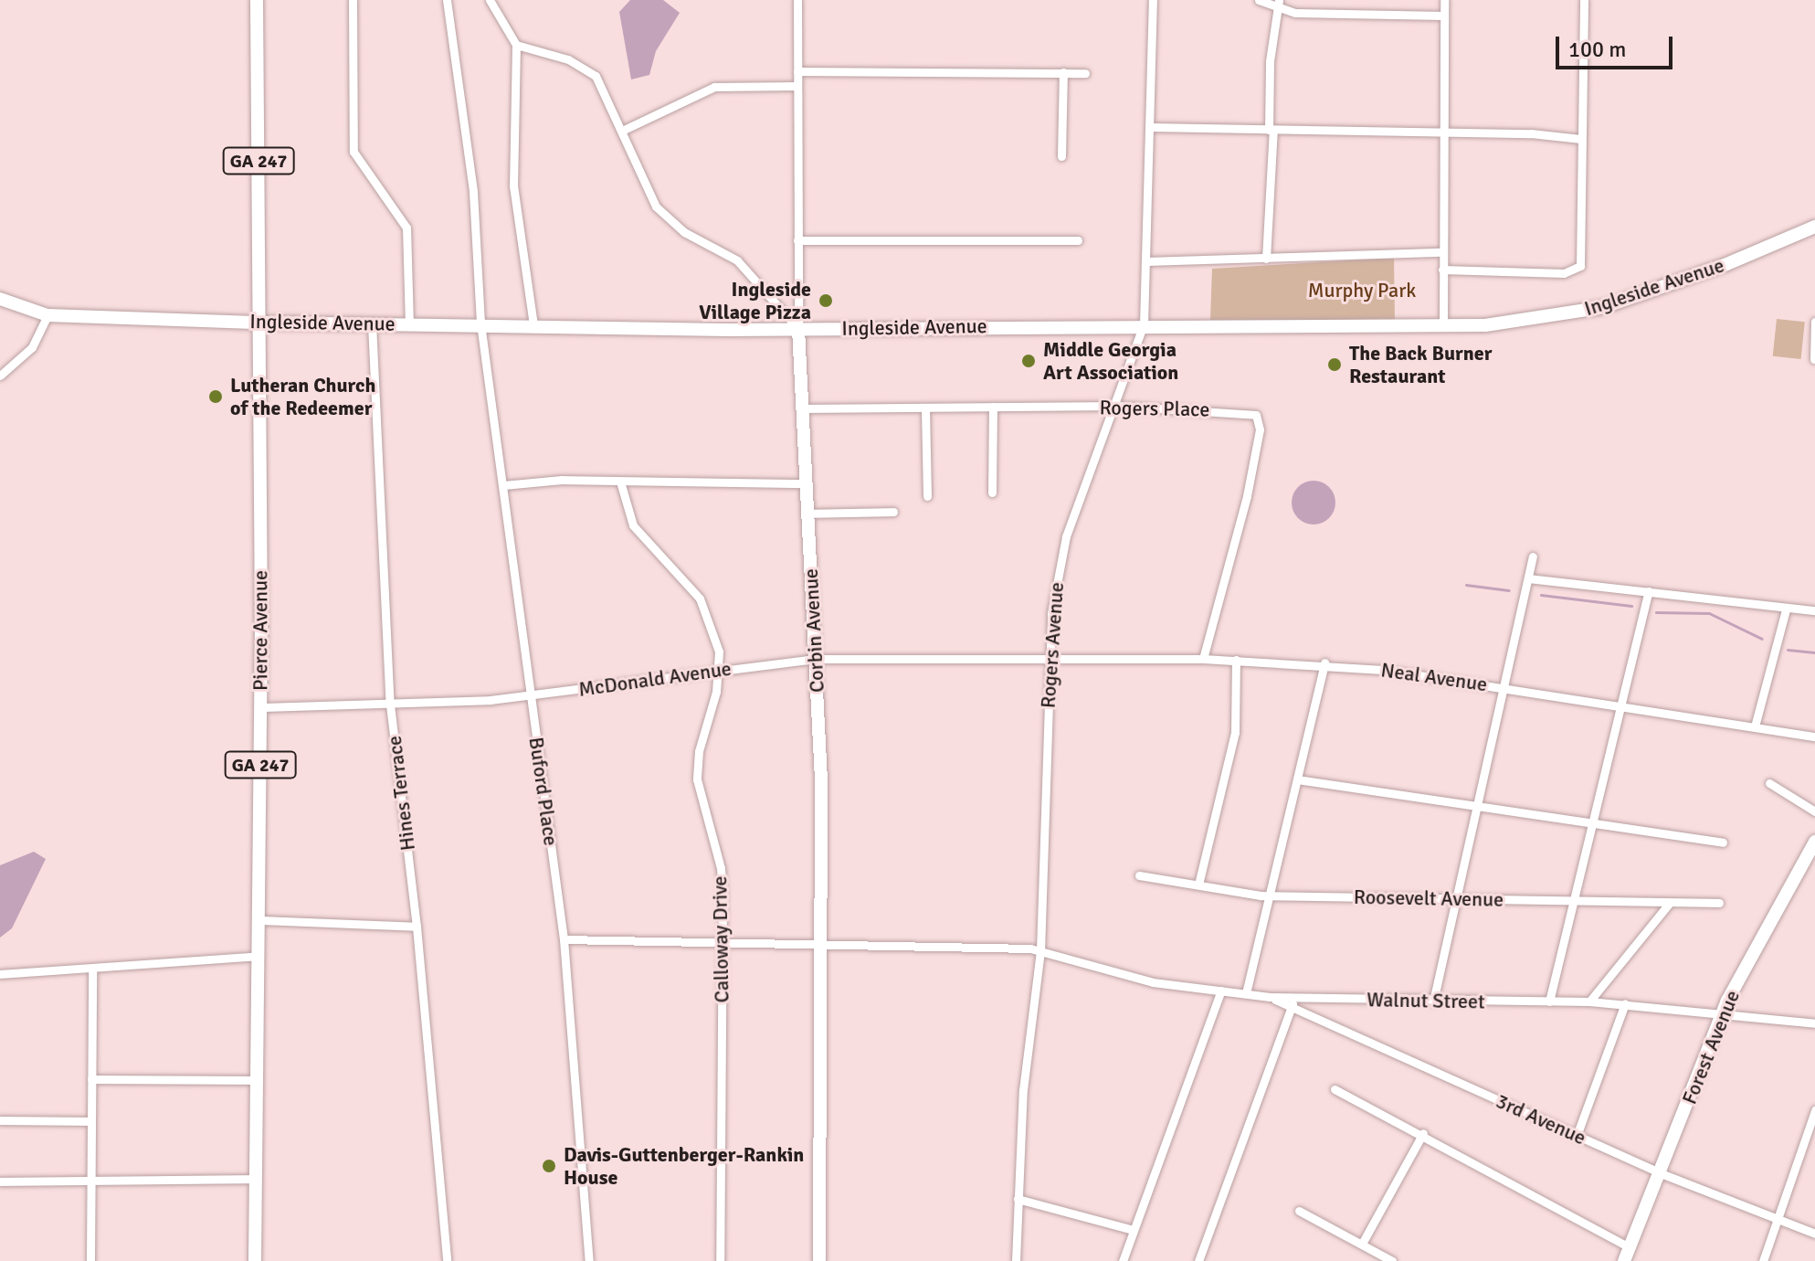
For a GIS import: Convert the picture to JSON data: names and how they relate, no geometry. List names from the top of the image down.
{
  "streets": {
    "street": [
      "GA 247",
      "Ingleside Avenue",
      "Rogers Place",
      "Pierce Avenue",
      "Corbin Avenue",
      "Rogers Avenue",
      "Neal Avenue",
      "McDonald Avenue",
      "Buford Place",
      "Hines Terrace",
      "Roosevelt Avenue",
      "Calloway Drive",
      "Walnut Street",
      "Forest Avenue",
      "3rd Avenue"
    ]
  },
  "crossings": [
    ["Ingleside Avenue", "Pierce Avenue"],
    ["Ingleside Avenue", "Corbin Avenue"],
    ["Ingleside Avenue", "Rogers Avenue"],
    ["Ingleside Avenue", "Buford Place"],
    ["Ingleside Avenue", "Hines Terrace"],
    ["Rogers Place", "Corbin Avenue"],
    ["Rogers Place", "Rogers Avenue"],
    ["Rogers Place", "Neal Avenue"],
    ["Pierce Avenue", "McDonald Avenue"],
    ["Corbin Avenue", "McDonald Avenue"],
    ["Rogers Avenue", "Neal Avenue"],
    ["Rogers Avenue", "McDonald Avenue"],
    ["Neal Avenue", "McDonald Avenue"],
    ["McDonald Avenue", "Buford Place"],
    ["McDonald Avenue", "Hines Terrace"],
    ["McDonald Avenue", "Calloway Drive"],
    ["Walnut Street", "Forest Avenue"],
    ["Walnut Street", "3rd Avenue"],
    ["Forest Avenue", "3rd Avenue"]
  ],
  "parks": ["Murphy Park"],
  "places": [
    "Ingleside Village Pizza",
    "Middle Georgia Art Association",
    "The Back Burner Restaurant",
    "Lutheran Church of the Redeemer",
    "Davis-Guttenberger-Rankin House"
  ],
  "scale_bar": "100 m"
}
